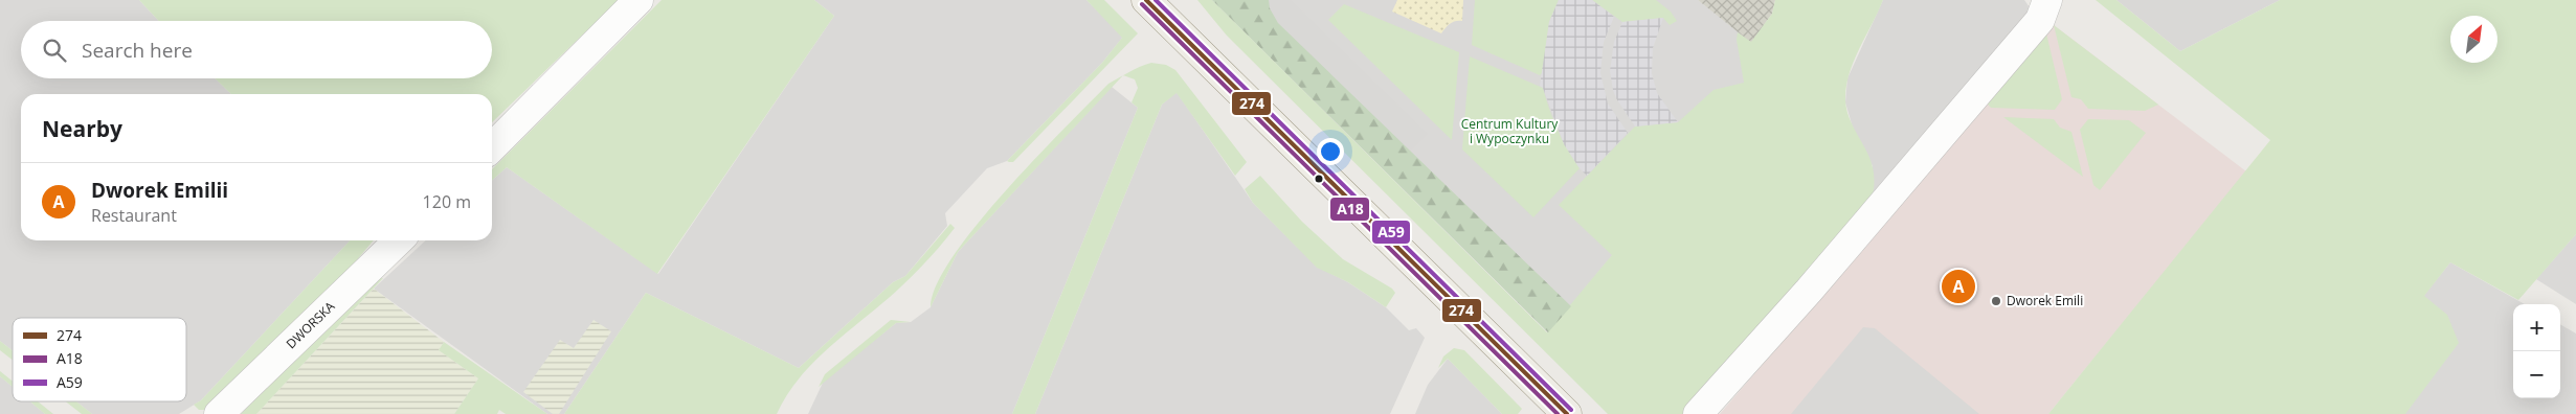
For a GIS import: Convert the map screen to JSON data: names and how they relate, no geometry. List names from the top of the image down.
{
  "streets": {
    "street": ["DWORSKA"]
  },
  "parks": ["Centrum Kultury i Wypoczynku"],
  "places": ["Dworek Emili"],
  "lines": ["transit line 274", "transit line A59", "transit line A18"],
  "legend": ["274", "A18", "A59"],
  "north": "top right",
  "page": {
    "search": "Search here",
    "heading": "Nearby",
    "list": [
      {
        "mark": "A",
        "name": "Dworek Emilii",
        "note": "Restaurant",
        "value": "120 m"
      }
    ],
    "pins": "A",
    "map_buttons": ["+", "−"]
  }
}
